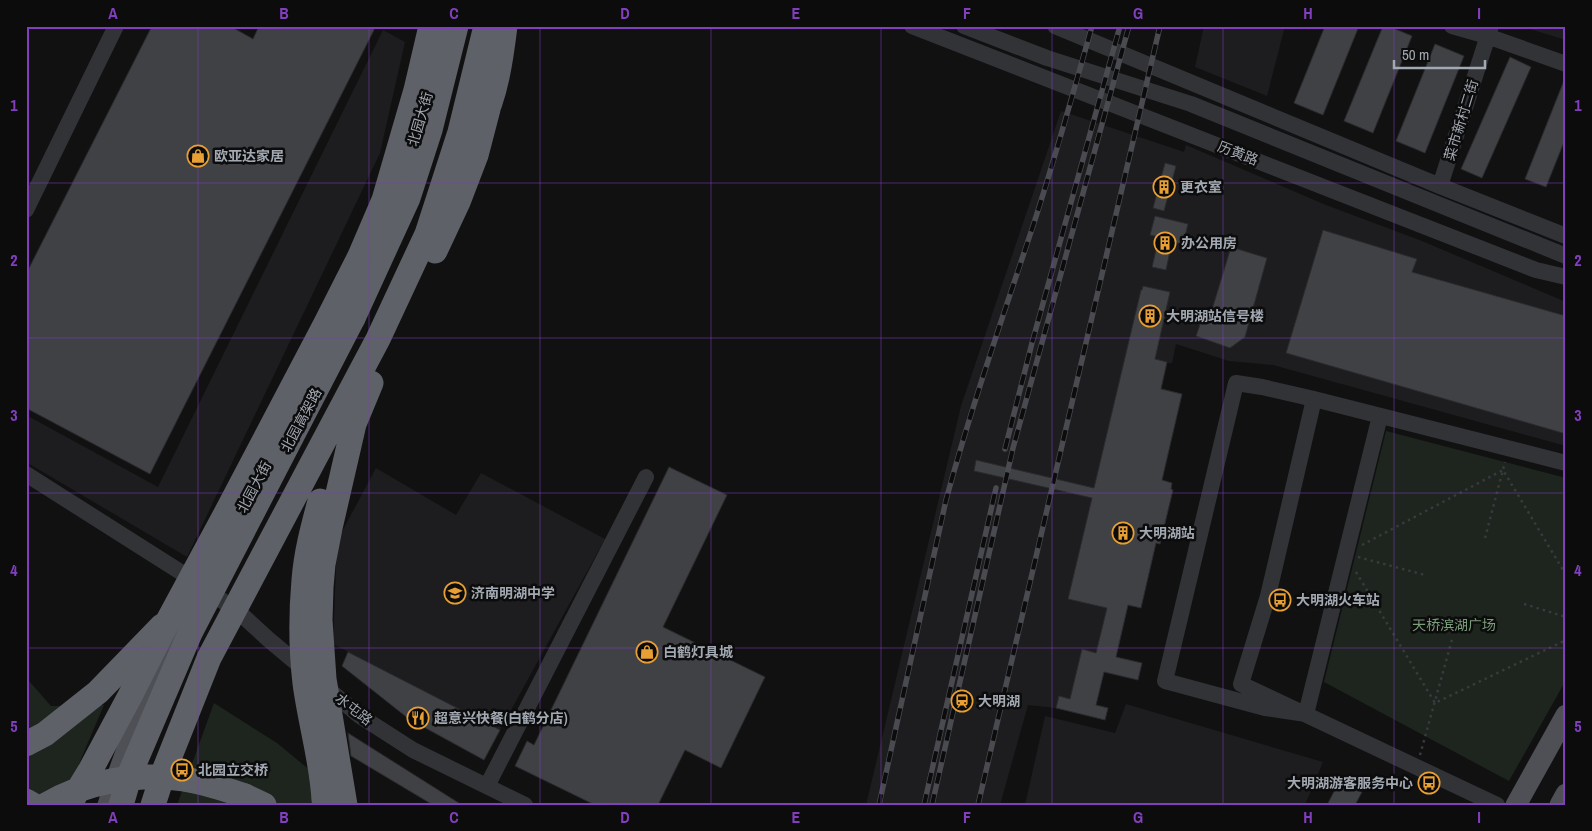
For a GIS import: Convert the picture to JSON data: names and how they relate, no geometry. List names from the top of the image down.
{
  "streets": {
    "highway": ["北园高架路"],
    "main road": ["北园大街"],
    "street": ["菜市新村二街", "历黄路", "水屯路"]
  },
  "crossings": [
    ["北园大街", "水屯路"]
  ],
  "parks": ["天桥滨湖广场"],
  "places": {
    "shop": ["欧亚达家居", "白鹤灯具城"],
    "building": [
      "更衣室",
      "办公用房",
      "大明湖站信号楼",
      "大明湖站"
    ],
    "school or university": ["济南明湖中学"],
    "bus stop": ["大明湖火车站", "北园立交桥", "大明湖游客服务中心"],
    "station": ["大明湖"],
    "restaurant": ["超意兴快餐(白鹤分店)"]
  },
  "scale_bar": "50 m",
  "grid": {
    "columns": [
      "A",
      "B",
      "C",
      "D",
      "E",
      "F",
      "G",
      "H",
      "I"
    ],
    "rows": [
      "1",
      "2",
      "3",
      "4",
      "5"
    ]
  }
}
